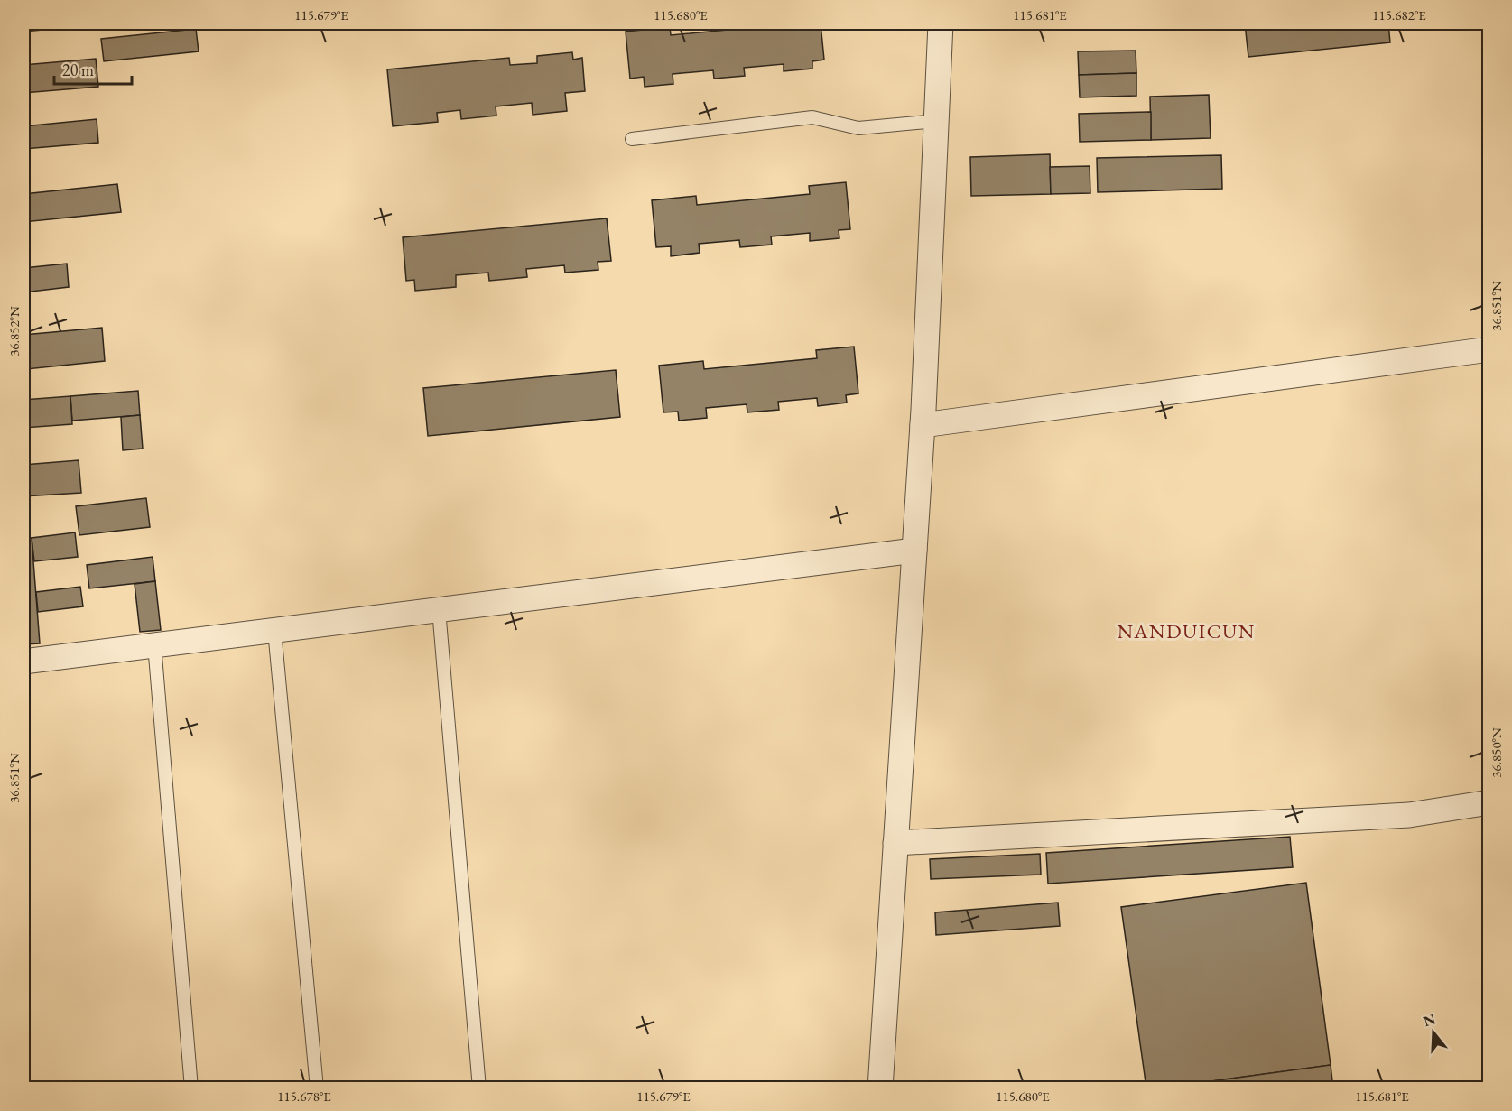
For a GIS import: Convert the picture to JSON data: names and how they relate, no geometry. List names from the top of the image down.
{
  "districts": ["NANDUICUN"],
  "scale_bar": "20 m",
  "north": "top",
  "coordinates": [
    "115.679°E",
    "115.680°E",
    "115.681°E",
    "115.682°E",
    "36.851°N",
    "36.852°N",
    "36.850°N",
    "115.678°E"
  ]
}
